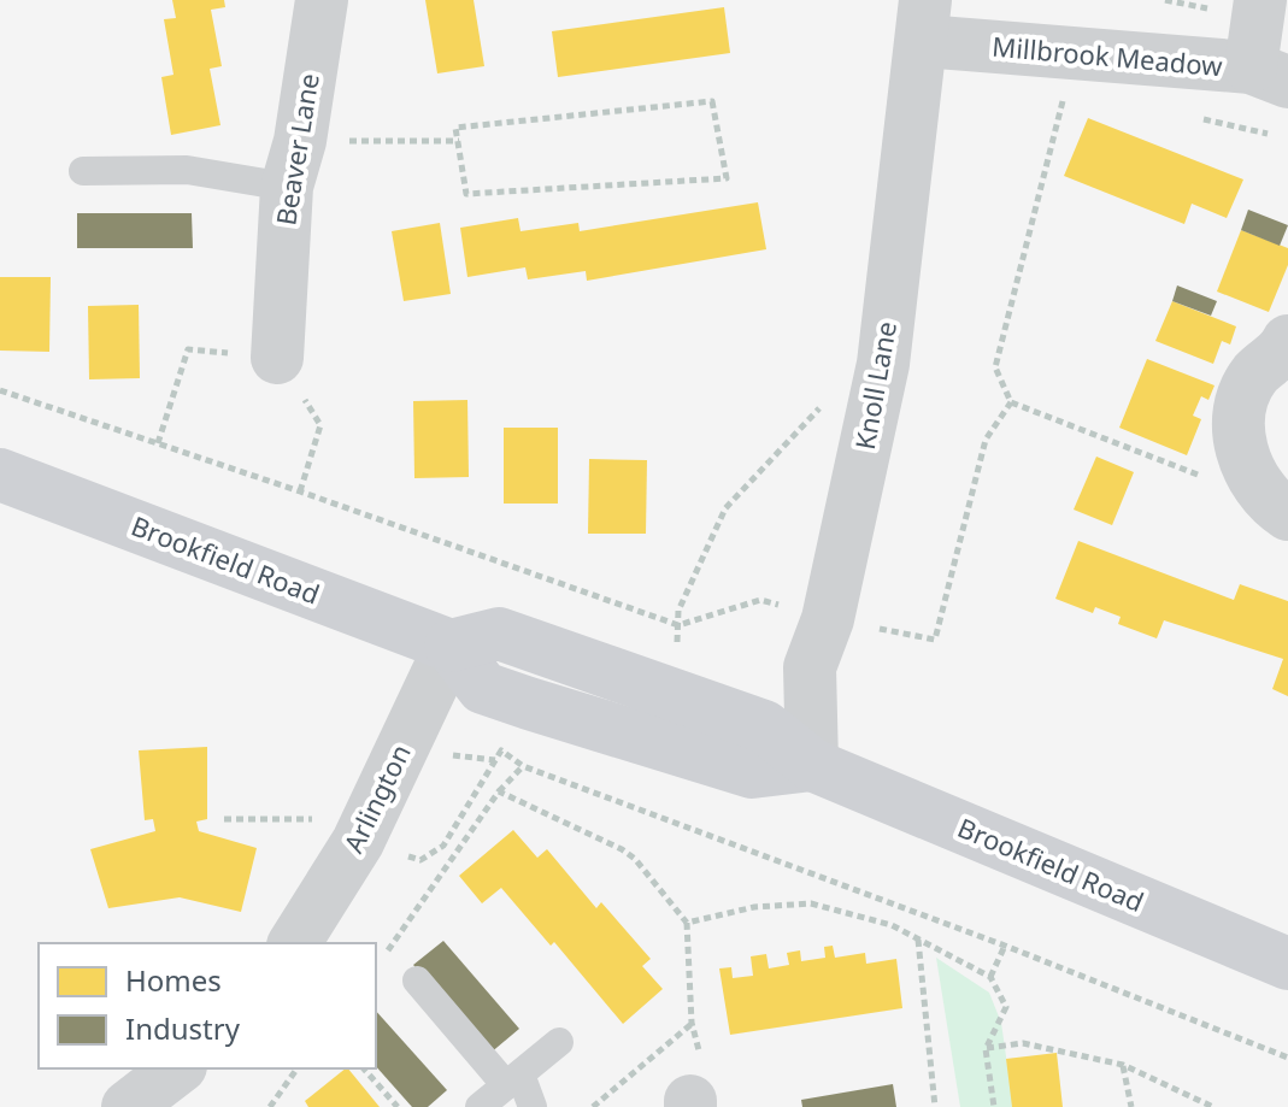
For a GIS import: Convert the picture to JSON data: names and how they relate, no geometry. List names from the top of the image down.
{
  "streets": {
    "main road": ["Brookfield Road"],
    "street": [
      "Millbrook Meadow",
      "Beaver Lane",
      "Knoll Lane",
      "Arlington"
    ]
  },
  "crossings": [
    ["Millbrook Meadow", "Knoll Lane"],
    ["Knoll Lane", "Brookfield Road"],
    ["Brookfield Road", "Arlington"]
  ],
  "legend": ["Homes", "Industry"]
}
